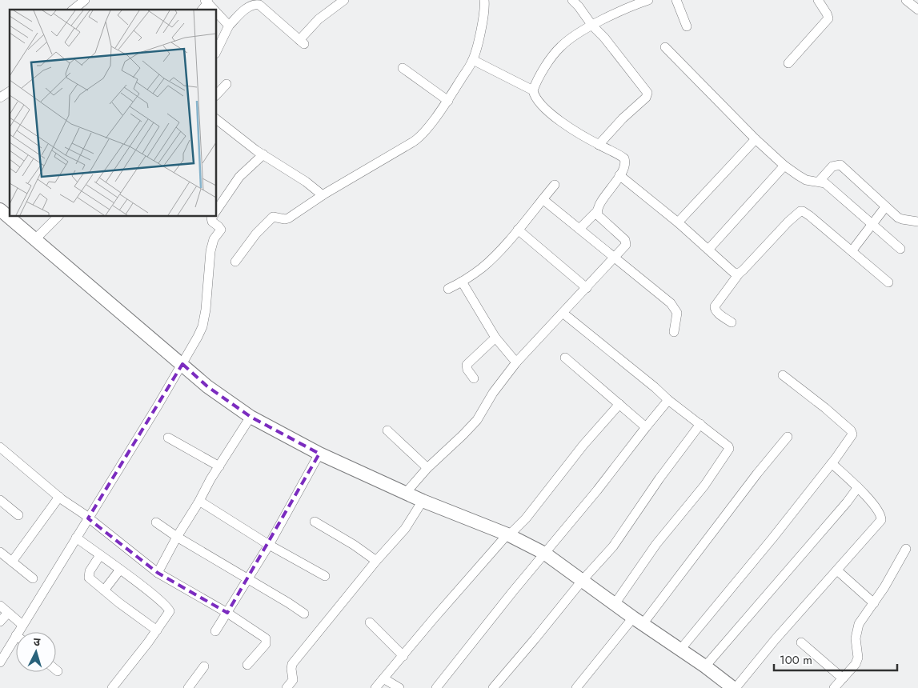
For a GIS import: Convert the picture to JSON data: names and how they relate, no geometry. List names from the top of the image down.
{
  "scale_bar": "100 m",
  "north": "top"
}
